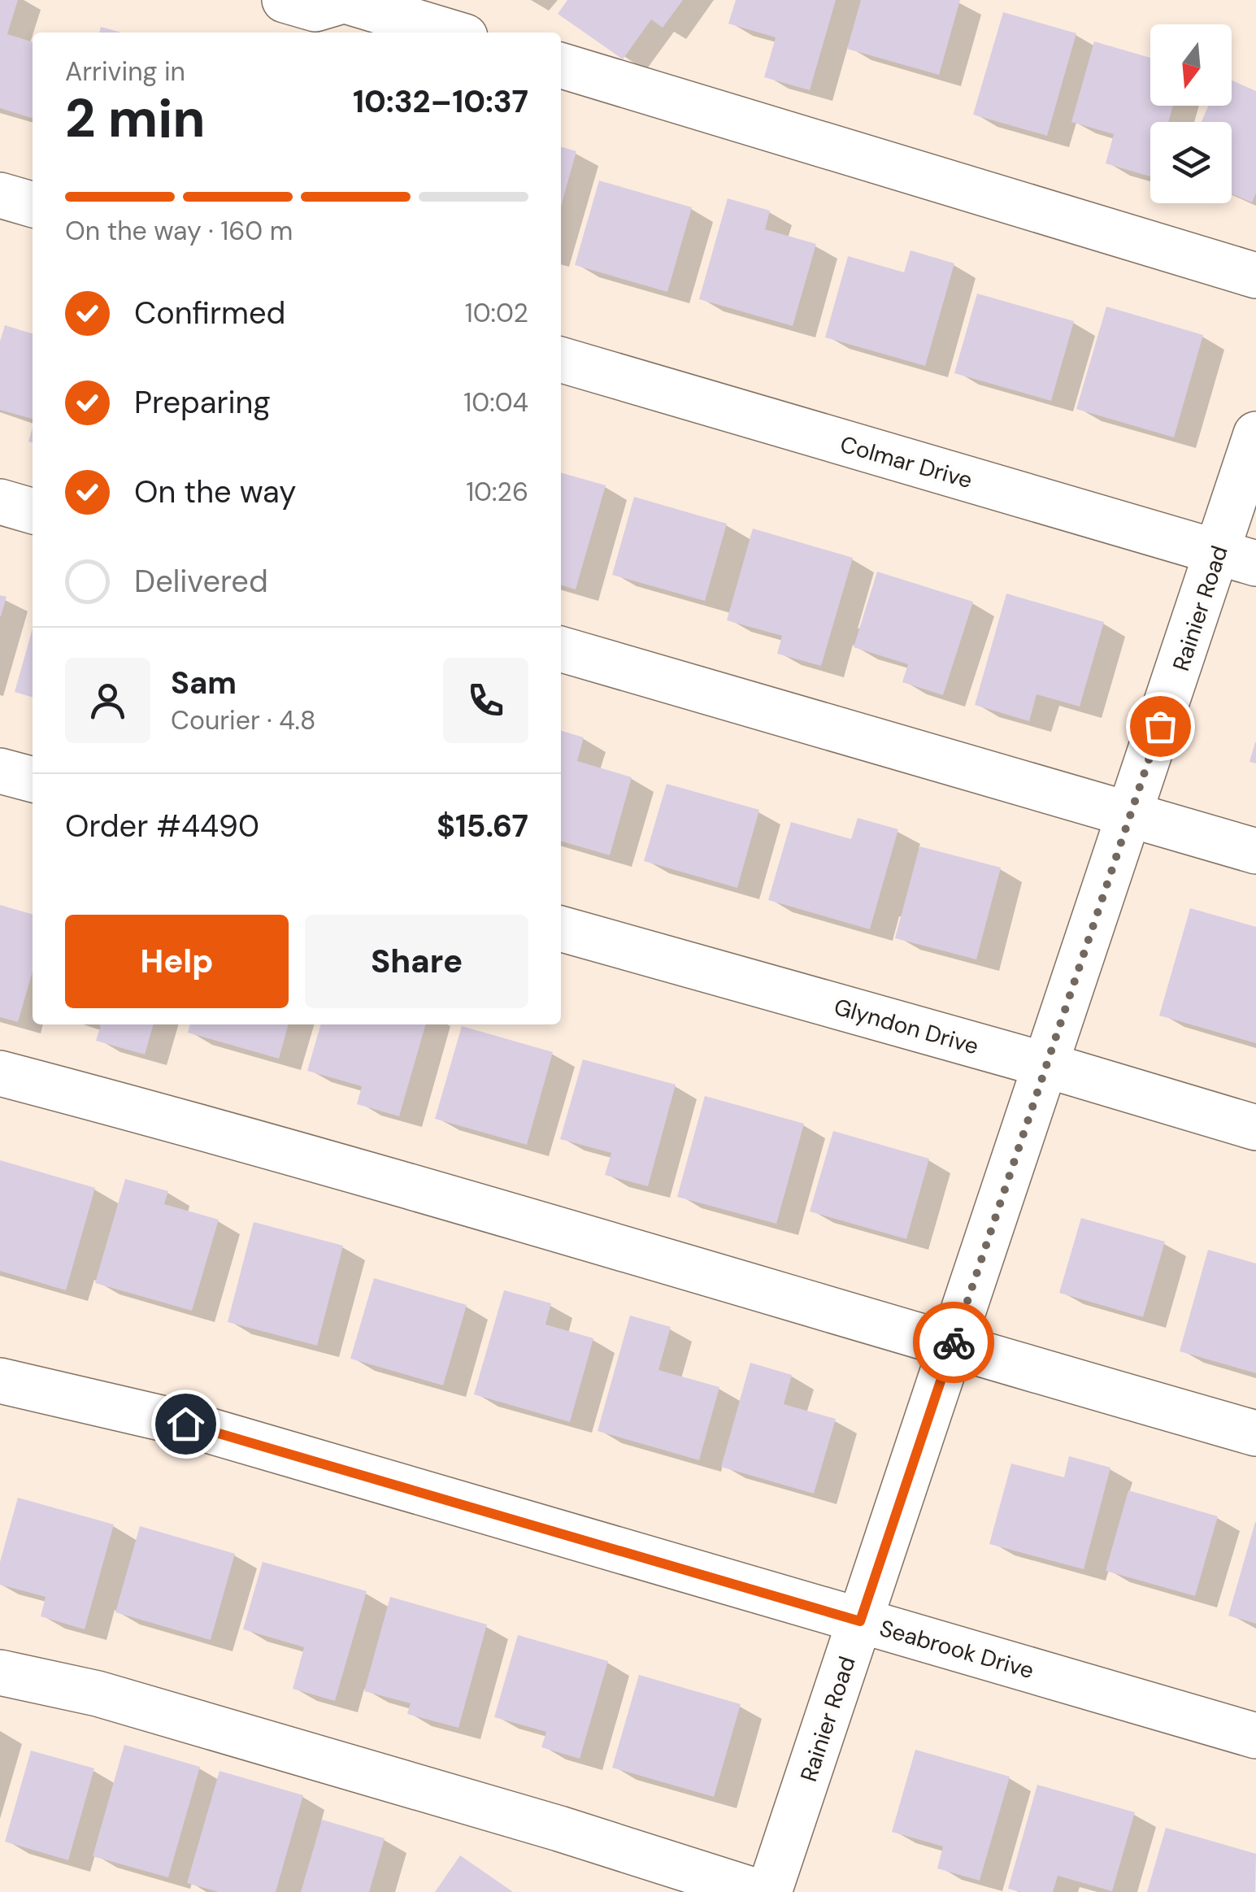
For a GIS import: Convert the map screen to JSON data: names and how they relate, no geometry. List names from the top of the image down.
{
  "streets": {
    "street": [
      "Colmar Drive",
      "Rainier Road",
      "Glyndon Drive",
      "Seabrook Drive"
    ]
  },
  "crossings": [
    ["Colmar Drive", "Rainier Road"],
    ["Rainier Road", "Glyndon Drive"],
    ["Rainier Road", "Seabrook Drive"]
  ],
  "north": "bottom",
  "page": {
    "heading": ["2 min", "Arriving in", "10:32–10:37"],
    "panel": [
      "Sam",
      "Courier · 4.8",
      "Order #4490",
      "$15.67"
    ],
    "bar": "On the way · 160 m",
    "list": [
      ["Confirmed", "10:02"],
      ["Preparing", "10:04"],
      ["On the way", "10:26"],
      "Delivered"
    ],
    "buttons": ["Help", "Share"]
  }
}
